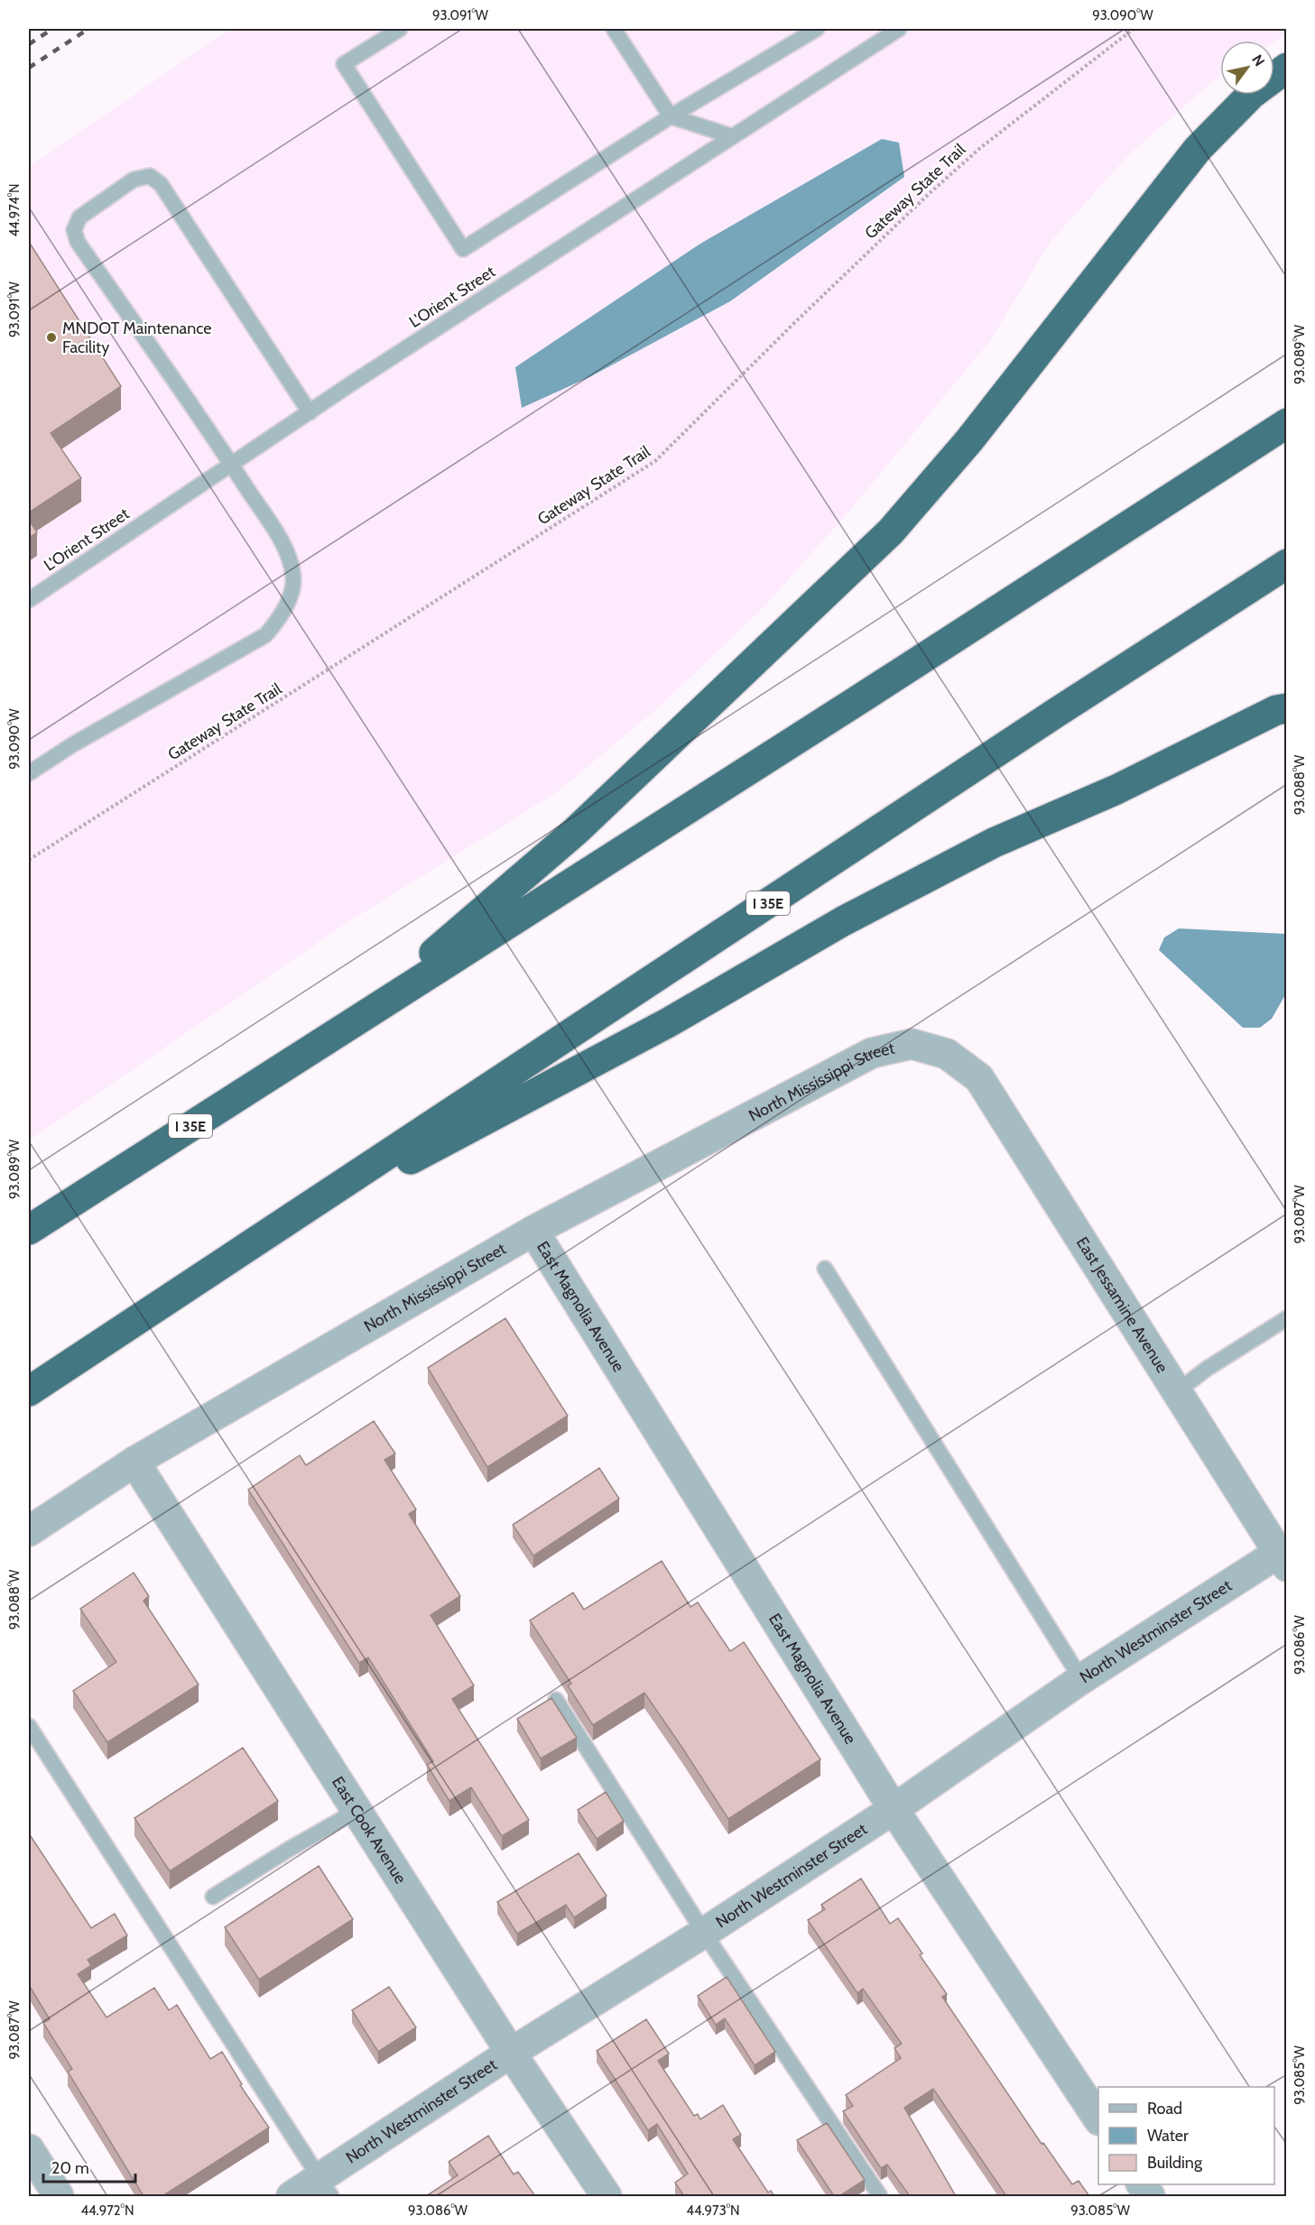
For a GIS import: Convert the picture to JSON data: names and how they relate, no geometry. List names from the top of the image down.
{
  "streets": {
    "highway": ["I 35E"],
    "street": [
      "North Mississippi Street",
      "East Magnolia Avenue",
      "East Jessamine Avenue",
      "North Westminster Street",
      "East Cook Avenue"
    ],
    "lane": ["L'Orient Street"],
    "path": ["Gateway State Trail"]
  },
  "crossings": [
    ["North Mississippi Street", "East Magnolia Avenue"],
    ["North Mississippi Street", "East Jessamine Avenue"],
    ["North Mississippi Street", "East Cook Avenue"],
    ["East Magnolia Avenue", "North Westminster Street"],
    ["East Jessamine Avenue", "North Westminster Street"],
    ["North Westminster Street", "East Cook Avenue"]
  ],
  "places": ["MNDOT Maintenance Facility"],
  "legend": ["Road", "Water", "Building"],
  "scale_bar": "20 m",
  "north": "top right",
  "coordinates": [
    "93.091°W",
    "93.090°W",
    "44.974°N",
    "93.089°W",
    "93.088°W",
    "93.087°W",
    "93.086°W",
    "93.085°W",
    "44.972°N",
    "44.973°N"
  ]
}
